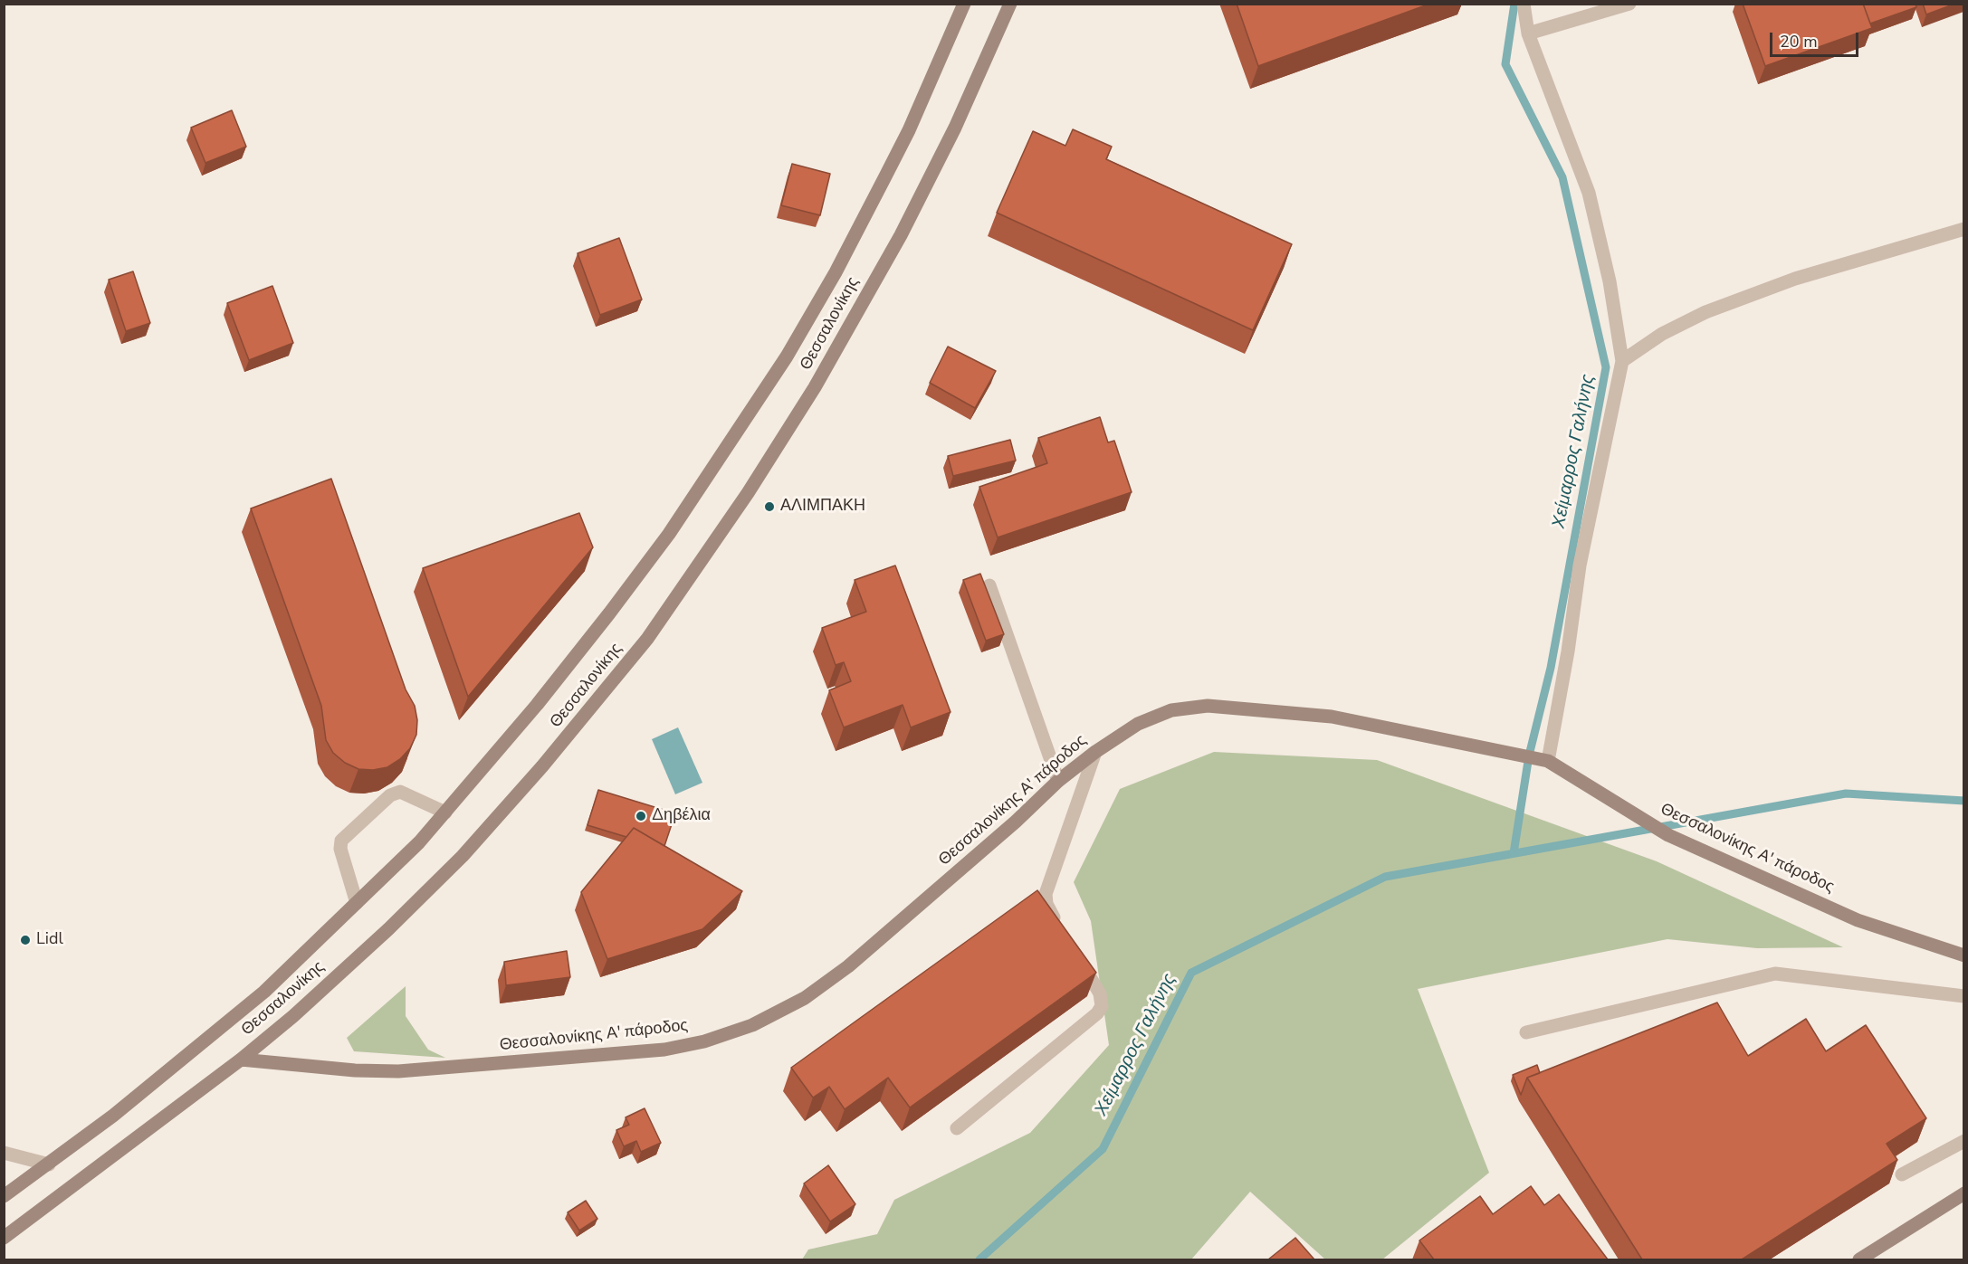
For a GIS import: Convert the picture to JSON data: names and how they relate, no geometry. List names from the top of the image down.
{
  "streets": {
    "main road": ["Θεσσαλονίκης", "Θεσσαλονίκης Α' πάροδος"]
  },
  "crossings": [
    ["Θεσσαλονίκης", "Θεσσαλονίκης Α' πάροδος"]
  ],
  "water": ["Χείμαρρος Γαλήνης"],
  "places": ["ΑΛΙΜΠΑΚΗ", "Δηβέλια", "Lidl"],
  "scale_bar": "20 m"
}
